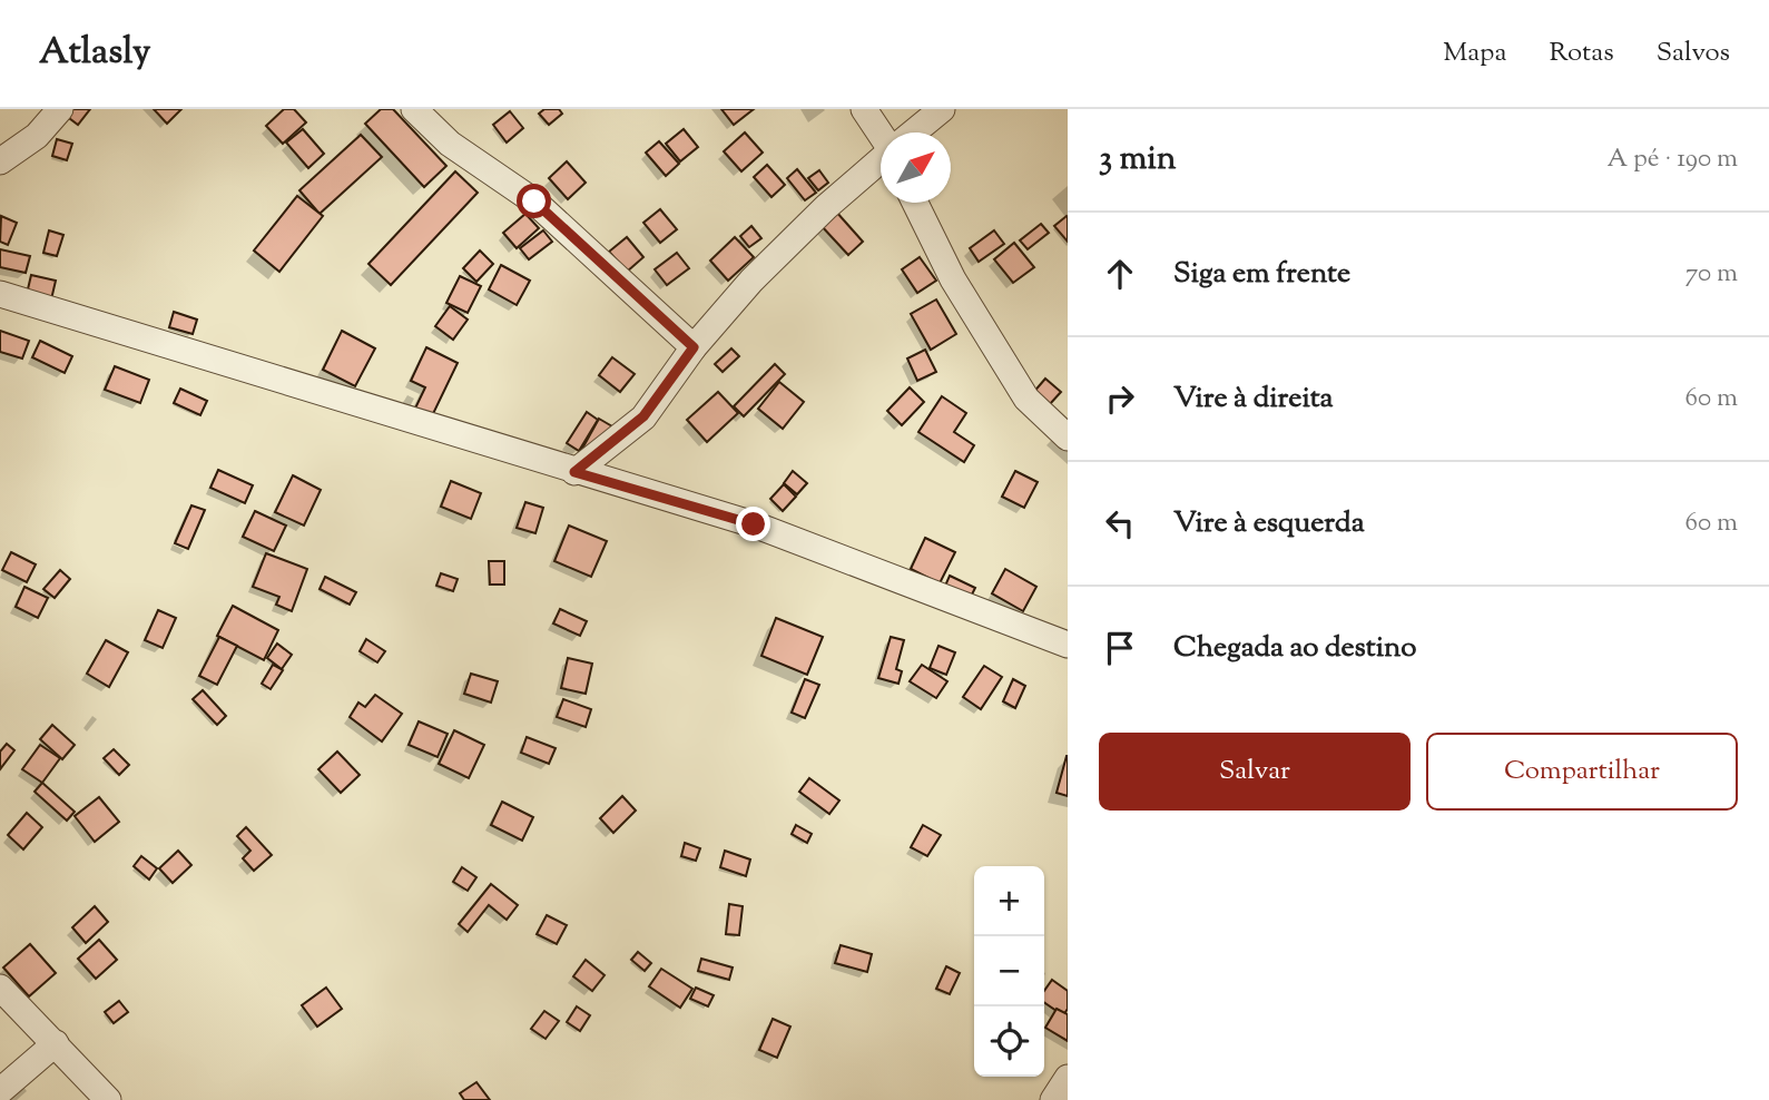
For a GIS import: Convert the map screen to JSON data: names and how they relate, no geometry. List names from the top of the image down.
{
  "north": "top right",
  "page": {
    "header": "Atlasly",
    "nav": ["Mapa", "Rotas", "Salvos"],
    "heading": ["3 min", "A pé · 190 m"],
    "list": [
      ["Siga em frente", "70 m"],
      ["Vire à direita", "60 m"],
      ["Vire à esquerda", "60 m"],
      "Chegada ao destino"
    ],
    "buttons": ["Salvar", "Compartilhar"],
    "map_buttons": ["+", "−"]
  }
}
